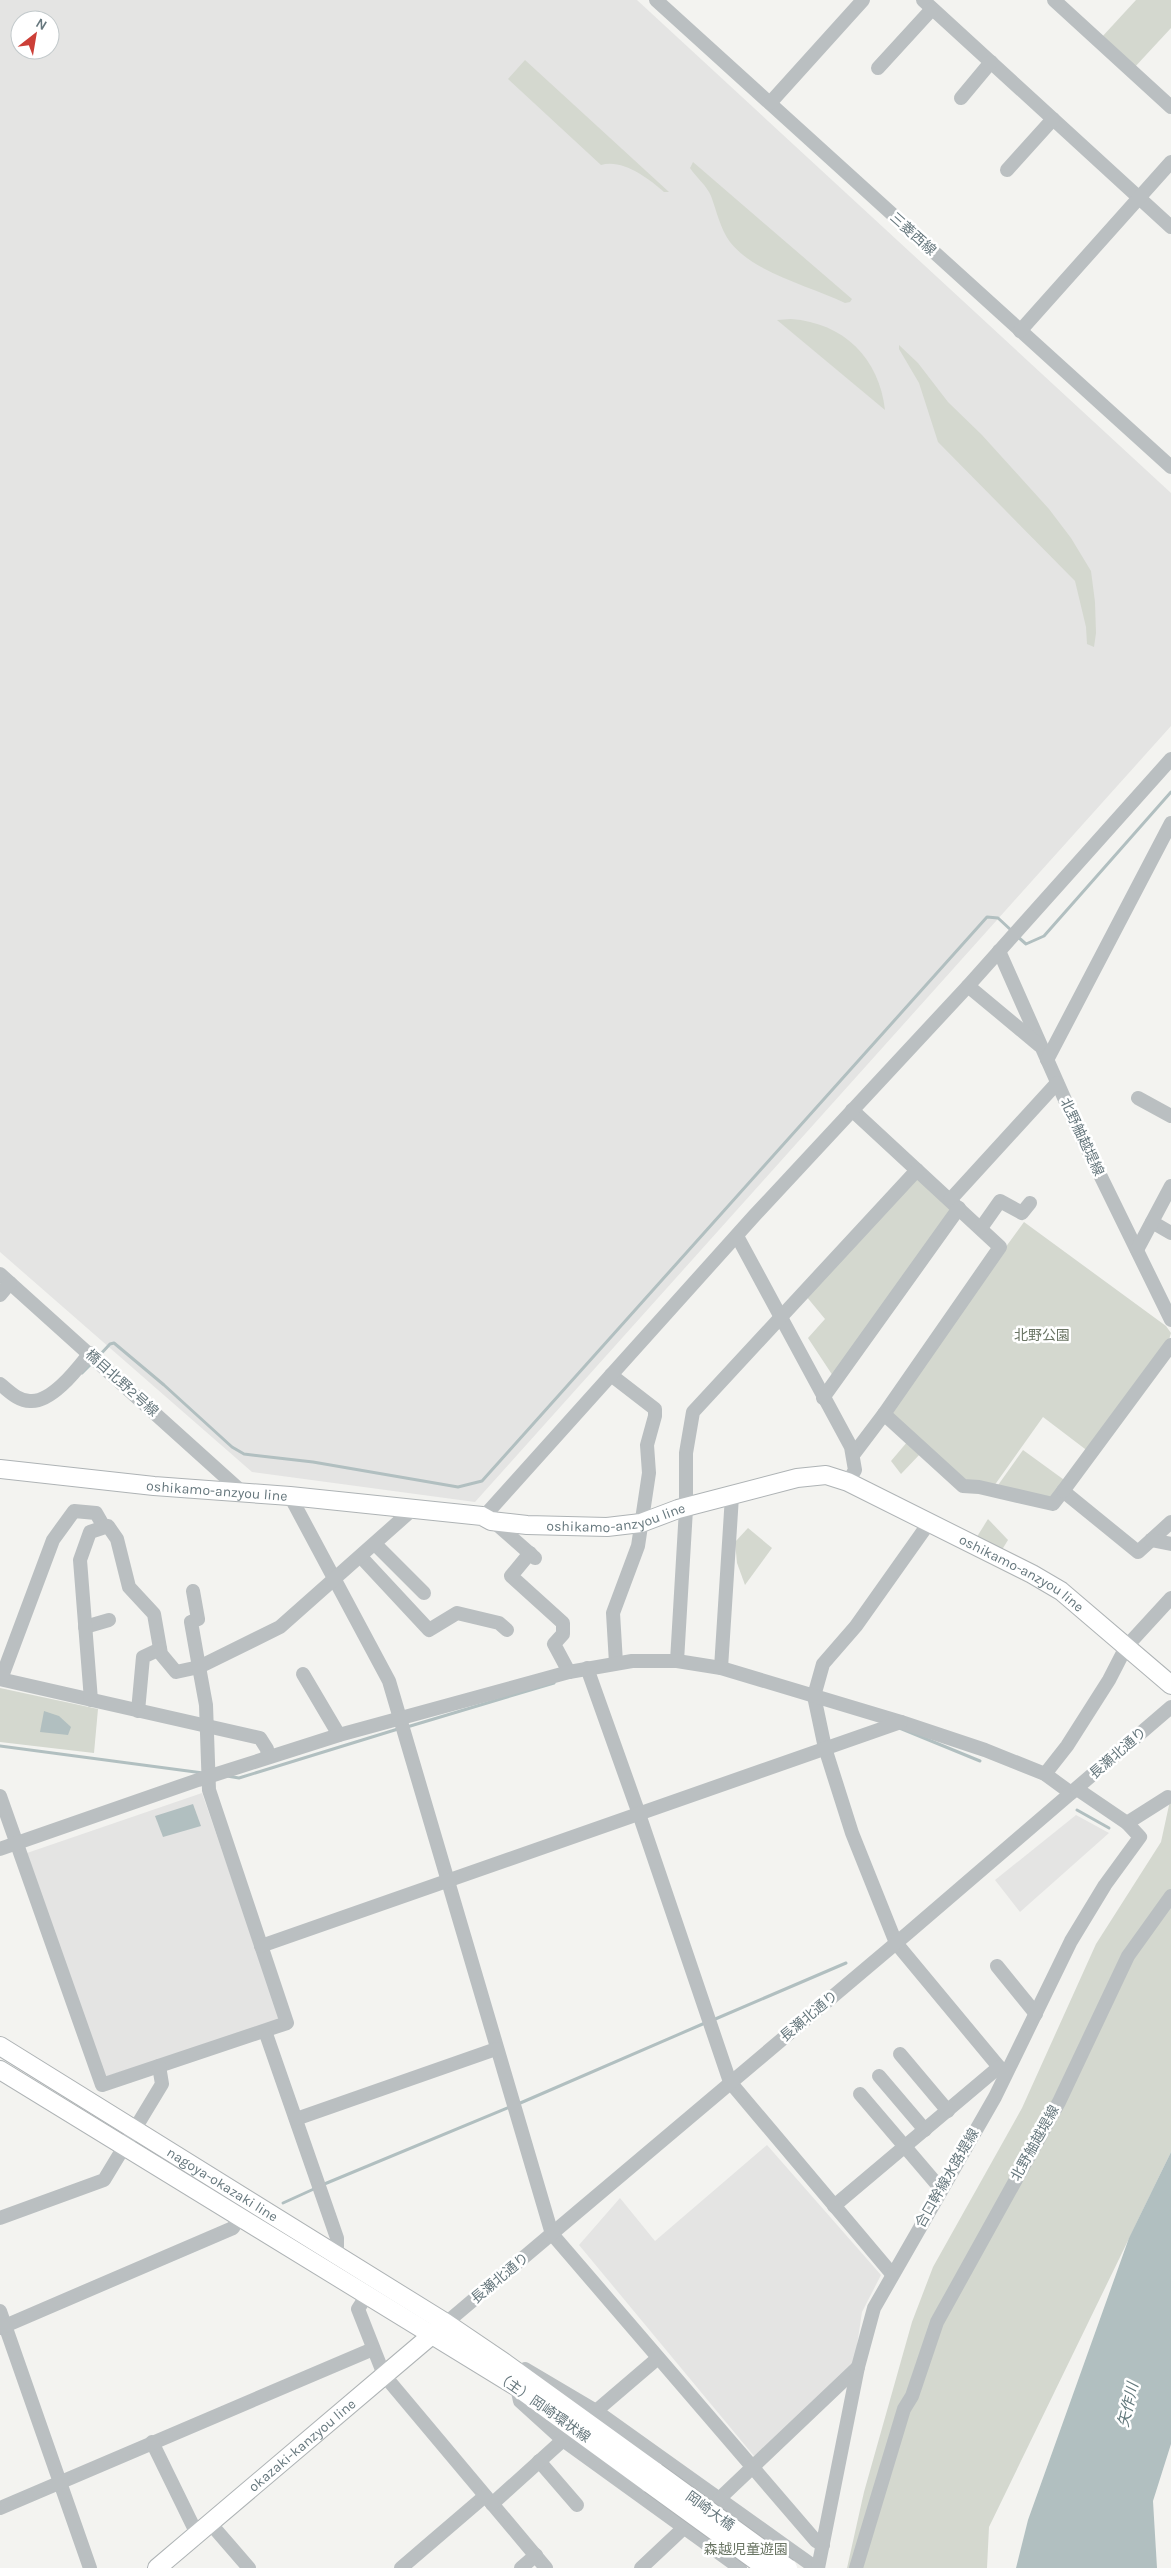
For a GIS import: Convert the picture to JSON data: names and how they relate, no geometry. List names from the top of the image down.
{
  "streets": {
    "main road": [
      "oshikamo-anzyou line",
      "nagoya-okazaki line",
      "（主）岡崎環状線",
      "okazaki-kanzyou line",
      "岡崎大橋"
    ],
    "street": [
      "三菱西線",
      "北野舳越堤線",
      "橋目北野2号線",
      "長瀬北通り",
      "合口幹線水路堤線"
    ]
  },
  "crossings": [
    ["橋目北野2号線", "oshikamo-anzyou line"],
    ["長瀬北通り", "nagoya-okazaki line"],
    ["長瀬北通り", "（主）岡崎環状線"],
    ["長瀬北通り", "okazaki-kanzyou line"],
    ["nagoya-okazaki line", "（主）岡崎環状線"],
    ["nagoya-okazaki line", "okazaki-kanzyou line"],
    ["（主）岡崎環状線", "okazaki-kanzyou line"],
    ["（主）岡崎環状線", "岡崎大橋"]
  ],
  "water": ["矢作川"],
  "parks": ["北野公園", "森越児童遊園"],
  "north": "top right"
}
